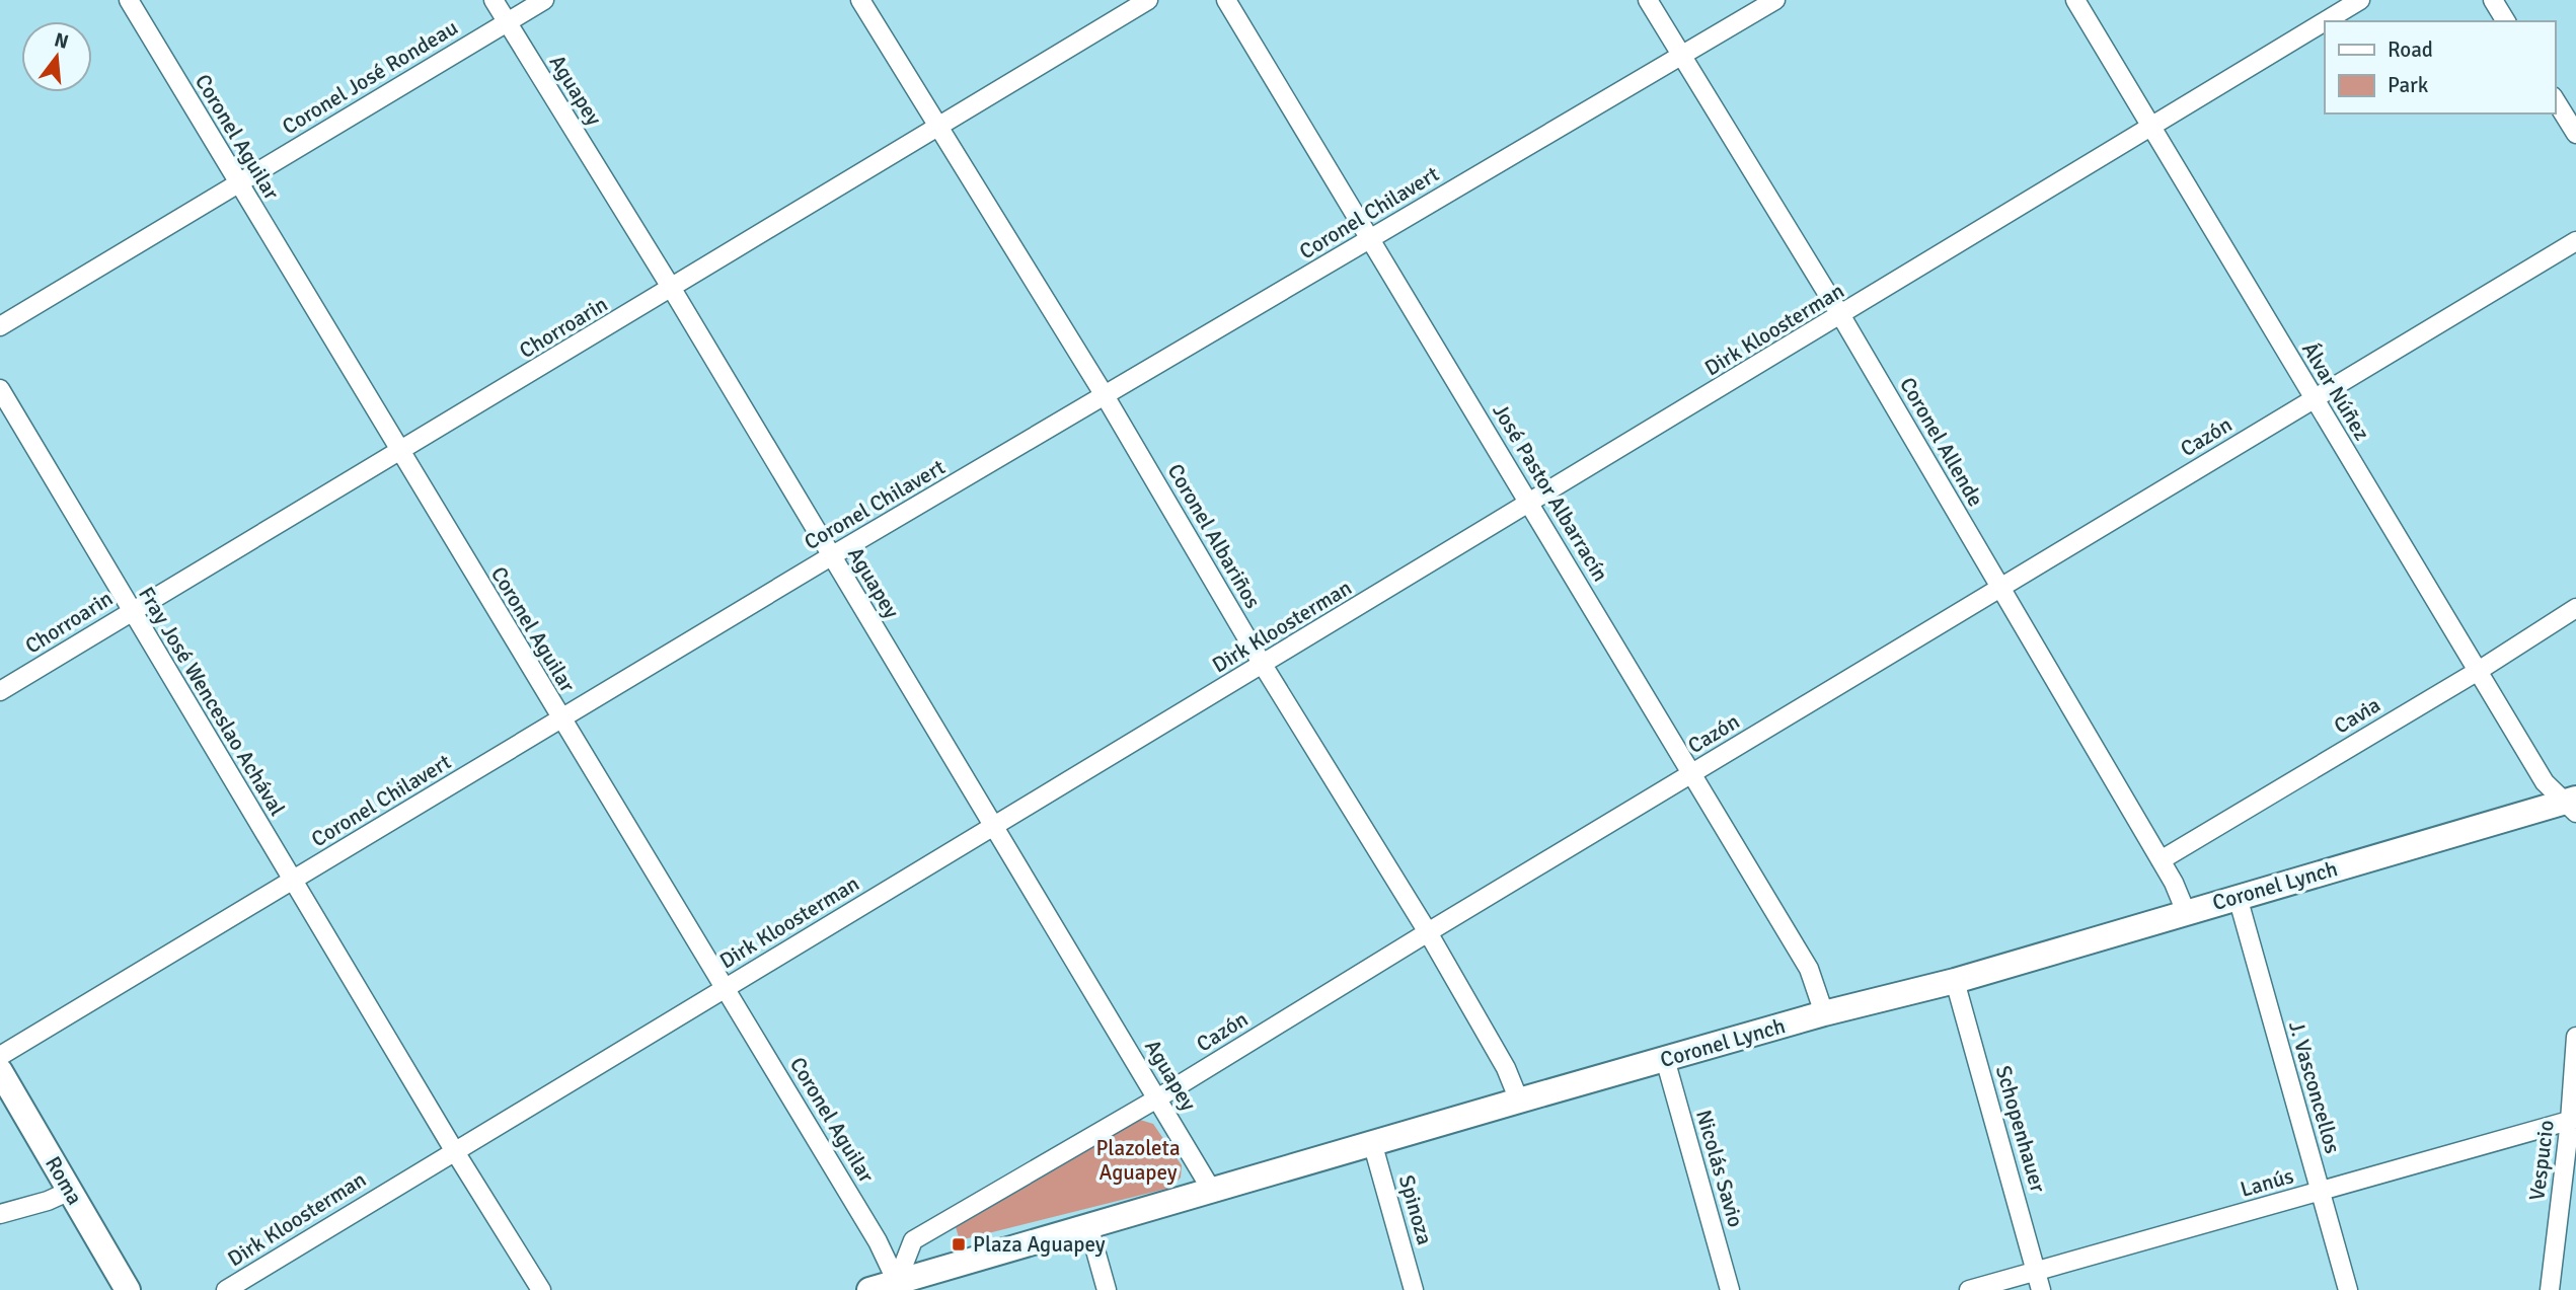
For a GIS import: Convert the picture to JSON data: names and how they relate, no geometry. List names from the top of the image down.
{
  "streets": {
    "street": [
      "Coronel José Rondeau",
      "Aguapey",
      "Coronel Aguilar",
      "Coronel Chilavert",
      "Chorroarin",
      "Dirk Kloosterman",
      "Álvar Núñez",
      "Cazón",
      "Coronel Allende",
      "José Pastor Albarracín",
      "Coronel Albariños",
      "Fray José Wenceslao Achával",
      "Cavia",
      "Coronel Lynch",
      "J. Vasconcellos",
      "Schopenhauer",
      "Vespucio",
      "Nicolás Savio",
      "Roma",
      "Lanús",
      "Spinoza"
    ]
  },
  "crossings": [
    ["Coronel José Rondeau", "Aguapey"],
    ["Coronel José Rondeau", "Coronel Aguilar"],
    ["Aguapey", "Coronel Chilavert"],
    ["Aguapey", "Chorroarin"],
    ["Aguapey", "Dirk Kloosterman"],
    ["Aguapey", "Cazón"],
    ["Aguapey", "Coronel Lynch"],
    ["Coronel Aguilar", "Coronel Chilavert"],
    ["Coronel Aguilar", "Chorroarin"],
    ["Coronel Aguilar", "Dirk Kloosterman"],
    ["Coronel Aguilar", "Cazón"],
    ["Coronel Aguilar", "Coronel Lynch"],
    ["Coronel Chilavert", "Coronel Allende"],
    ["Coronel Chilavert", "José Pastor Albarracín"],
    ["Coronel Chilavert", "Coronel Albariños"],
    ["Coronel Chilavert", "Fray José Wenceslao Achával"],
    ["Chorroarin", "Coronel Albariños"],
    ["Chorroarin", "Fray José Wenceslao Achával"],
    ["Dirk Kloosterman", "Álvar Núñez"],
    ["Dirk Kloosterman", "Coronel Allende"],
    ["Dirk Kloosterman", "José Pastor Albarracín"],
    ["Dirk Kloosterman", "Coronel Albariños"],
    ["Dirk Kloosterman", "Fray José Wenceslao Achával"],
    ["Álvar Núñez", "Cazón"],
    ["Álvar Núñez", "Cavia"],
    ["Álvar Núñez", "Coronel Lynch"],
    ["Cazón", "Coronel Allende"],
    ["Cazón", "José Pastor Albarracín"],
    ["Cazón", "Coronel Albariños"],
    ["Cazón", "Coronel Lynch"],
    ["Coronel Allende", "Cavia"],
    ["Coronel Allende", "Coronel Lynch"],
    ["José Pastor Albarracín", "Coronel Lynch"],
    ["Coronel Albariños", "Coronel Lynch"],
    ["Coronel Lynch", "J. Vasconcellos"],
    ["Coronel Lynch", "Schopenhauer"],
    ["Coronel Lynch", "Nicolás Savio"],
    ["Coronel Lynch", "Spinoza"],
    ["J. Vasconcellos", "Lanús"],
    ["Schopenhauer", "Lanús"],
    ["Vespucio", "Lanús"]
  ],
  "parks": ["Plazoleta Aguapey"],
  "places": {
    "transit": ["Plaza Aguapey"]
  },
  "legend": ["Road", "Park"],
  "north": "top"
}
